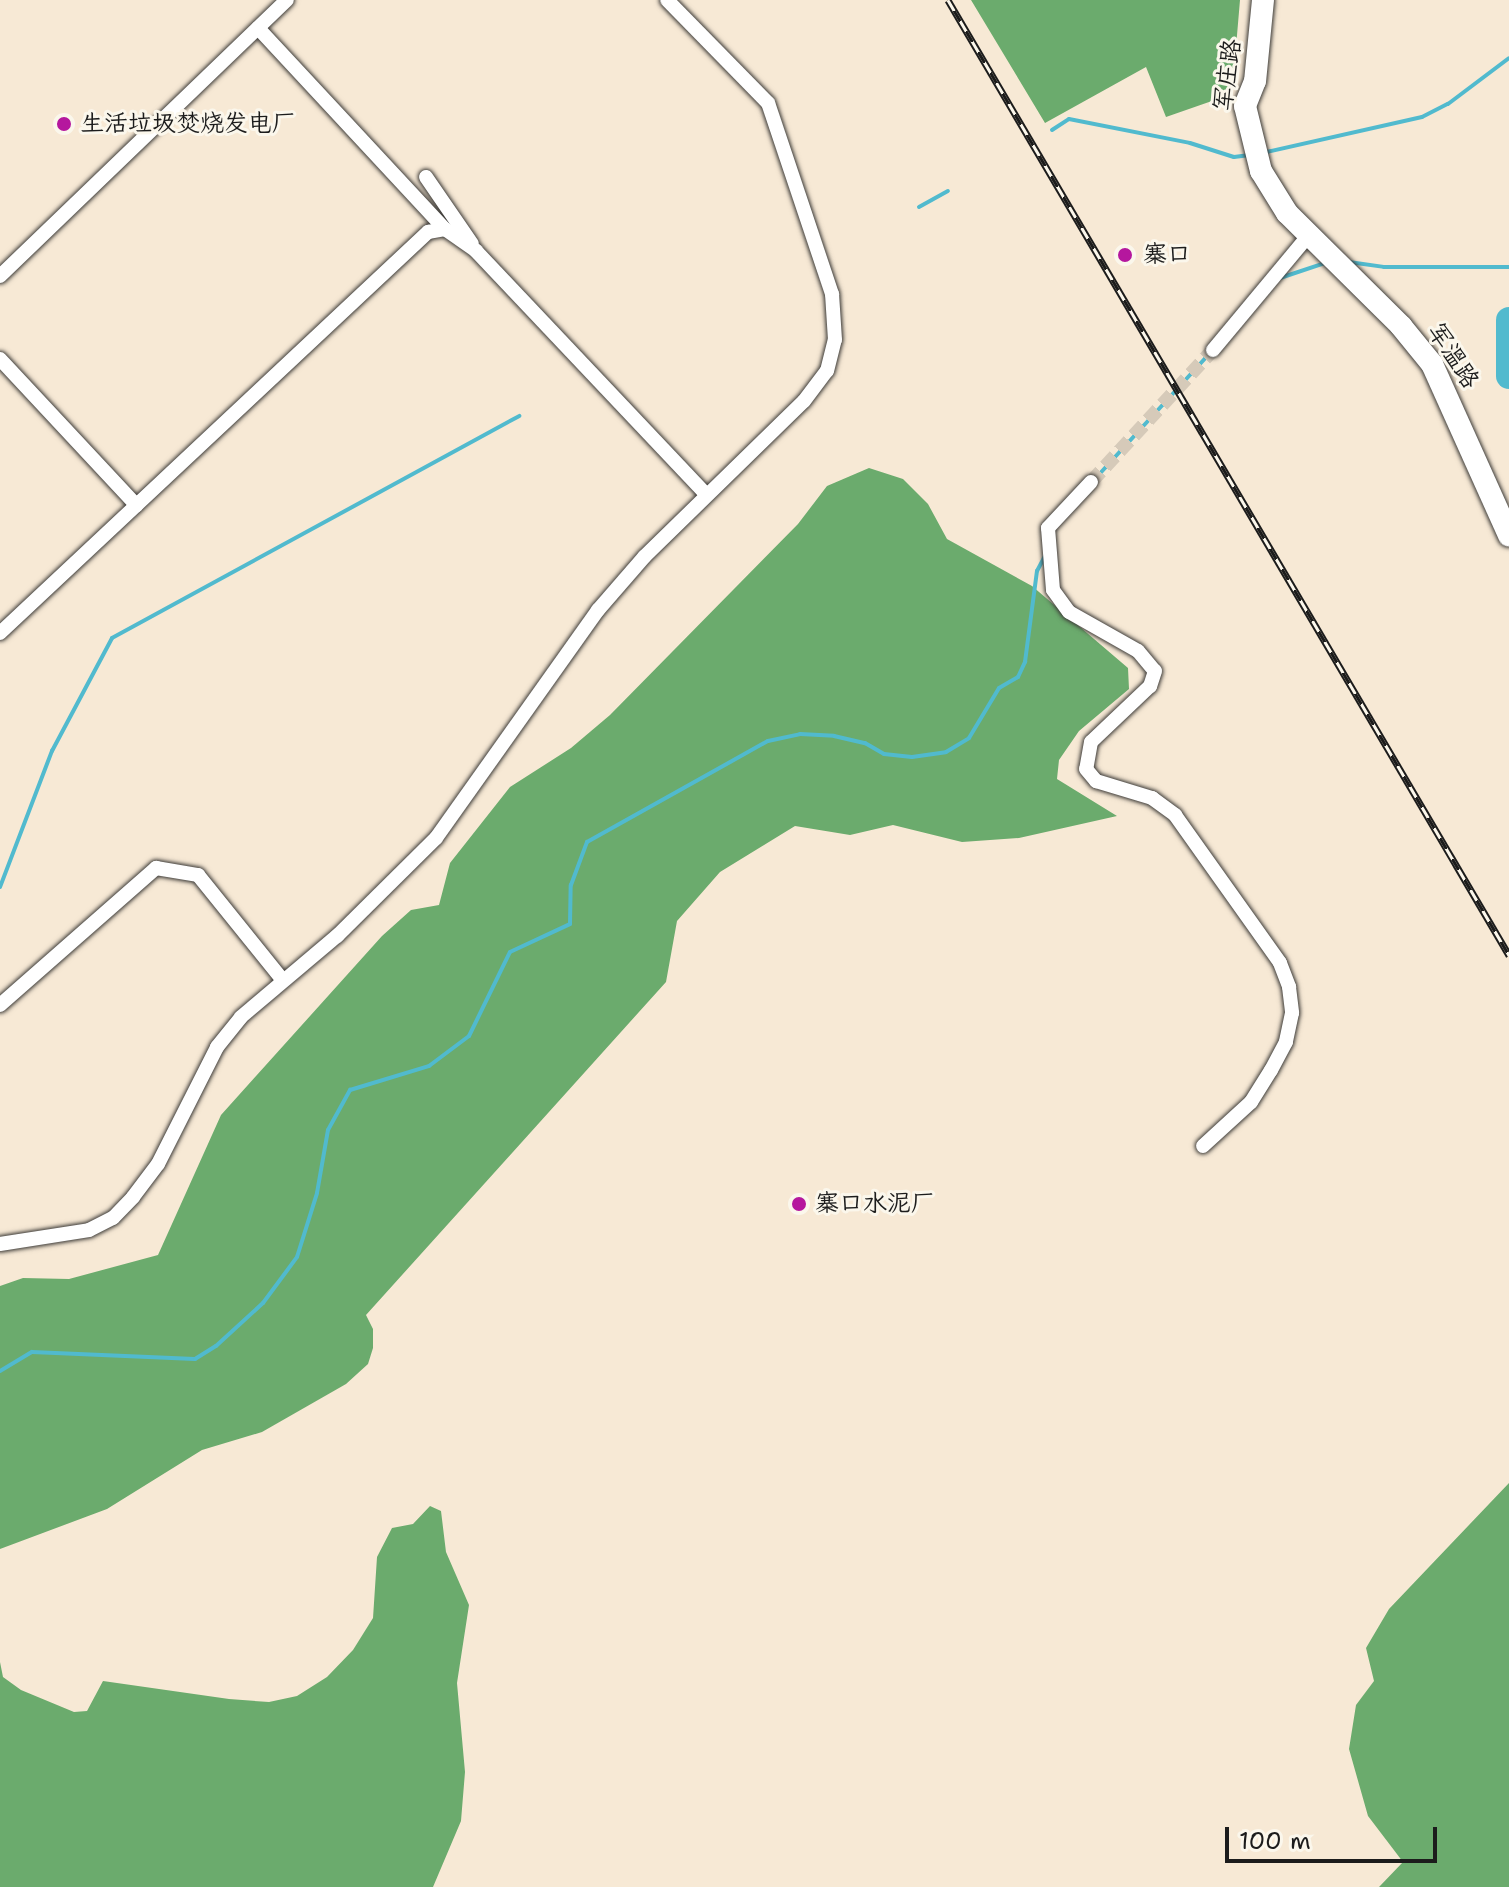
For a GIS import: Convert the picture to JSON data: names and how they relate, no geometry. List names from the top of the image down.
{
  "streets": {
    "main road": ["军庄路", "军温路"]
  },
  "crossings": [
    ["军庄路", "军温路"]
  ],
  "places": ["生活垃圾焚烧发电厂", "寨口", "寨口水泥厂"],
  "scale_bar": "100 m"
}
